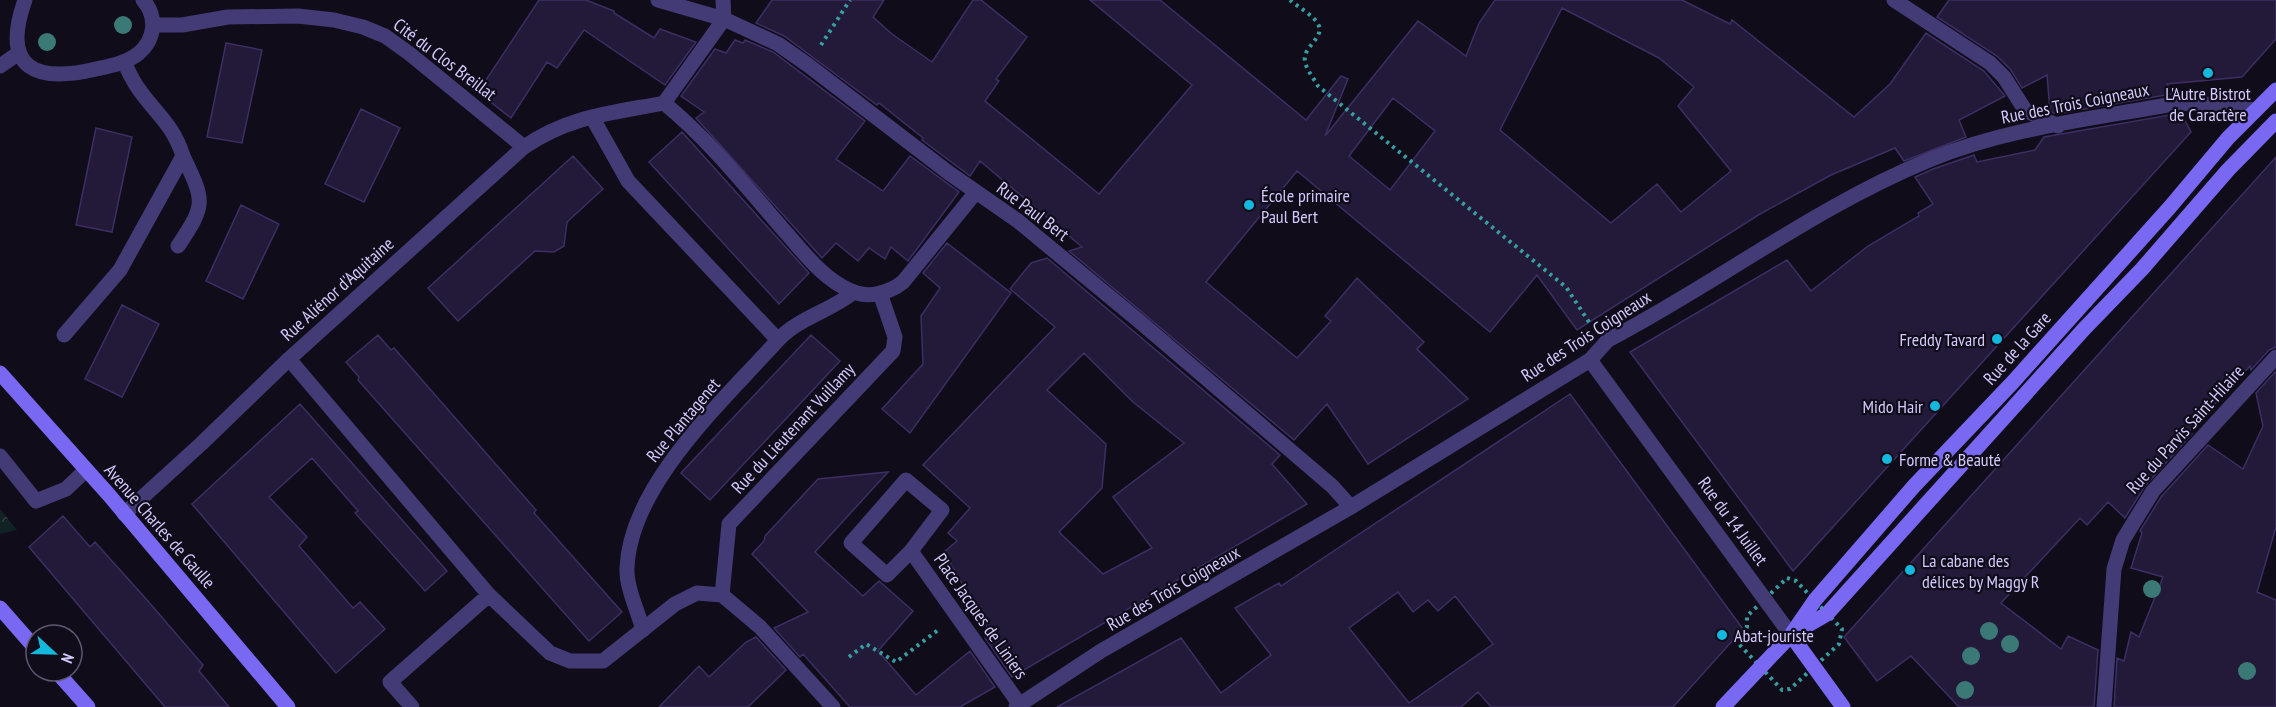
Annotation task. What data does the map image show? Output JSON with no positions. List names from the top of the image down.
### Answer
{
  "streets": {
    "main road": ["Rue de la Gare", "Rue du 14 Juillet", "Avenue Charles de Gaulle"],
    "street": [
      "Cité du Clos Breillat",
      "Rue des Trois Coigneaux",
      "Rue Paul Bert",
      "Rue Aliénor d'Aquitaine",
      "Rue Plantagenet",
      "Rue du Lieutenant Vuillamy",
      "Rue du Parvis Saint-Hilaire",
      "Place Jacques de Liniers"
    ]
  },
  "crossings": [
    ["Cité du Clos Breillat", "Rue Aliénor d'Aquitaine"],
    ["Rue des Trois Coigneaux", "Rue Paul Bert"],
    ["Rue des Trois Coigneaux", "Rue de la Gare"],
    ["Rue des Trois Coigneaux", "Rue du 14 Juillet"],
    ["Rue des Trois Coigneaux", "Place Jacques de Liniers"],
    ["Rue Aliénor d'Aquitaine", "Avenue Charles de Gaulle"],
    ["Rue de la Gare", "Rue du 14 Juillet"]
  ],
  "places": [
    "L'Autre Bistrot de Caractère",
    "École primaire Paul Bert",
    "Freddy Tavard",
    "Mido Hair",
    "Forme & Beauté",
    "La cabane des délices by Maggy R",
    "Abat-jouriste"
  ],
  "north": "right"
}
